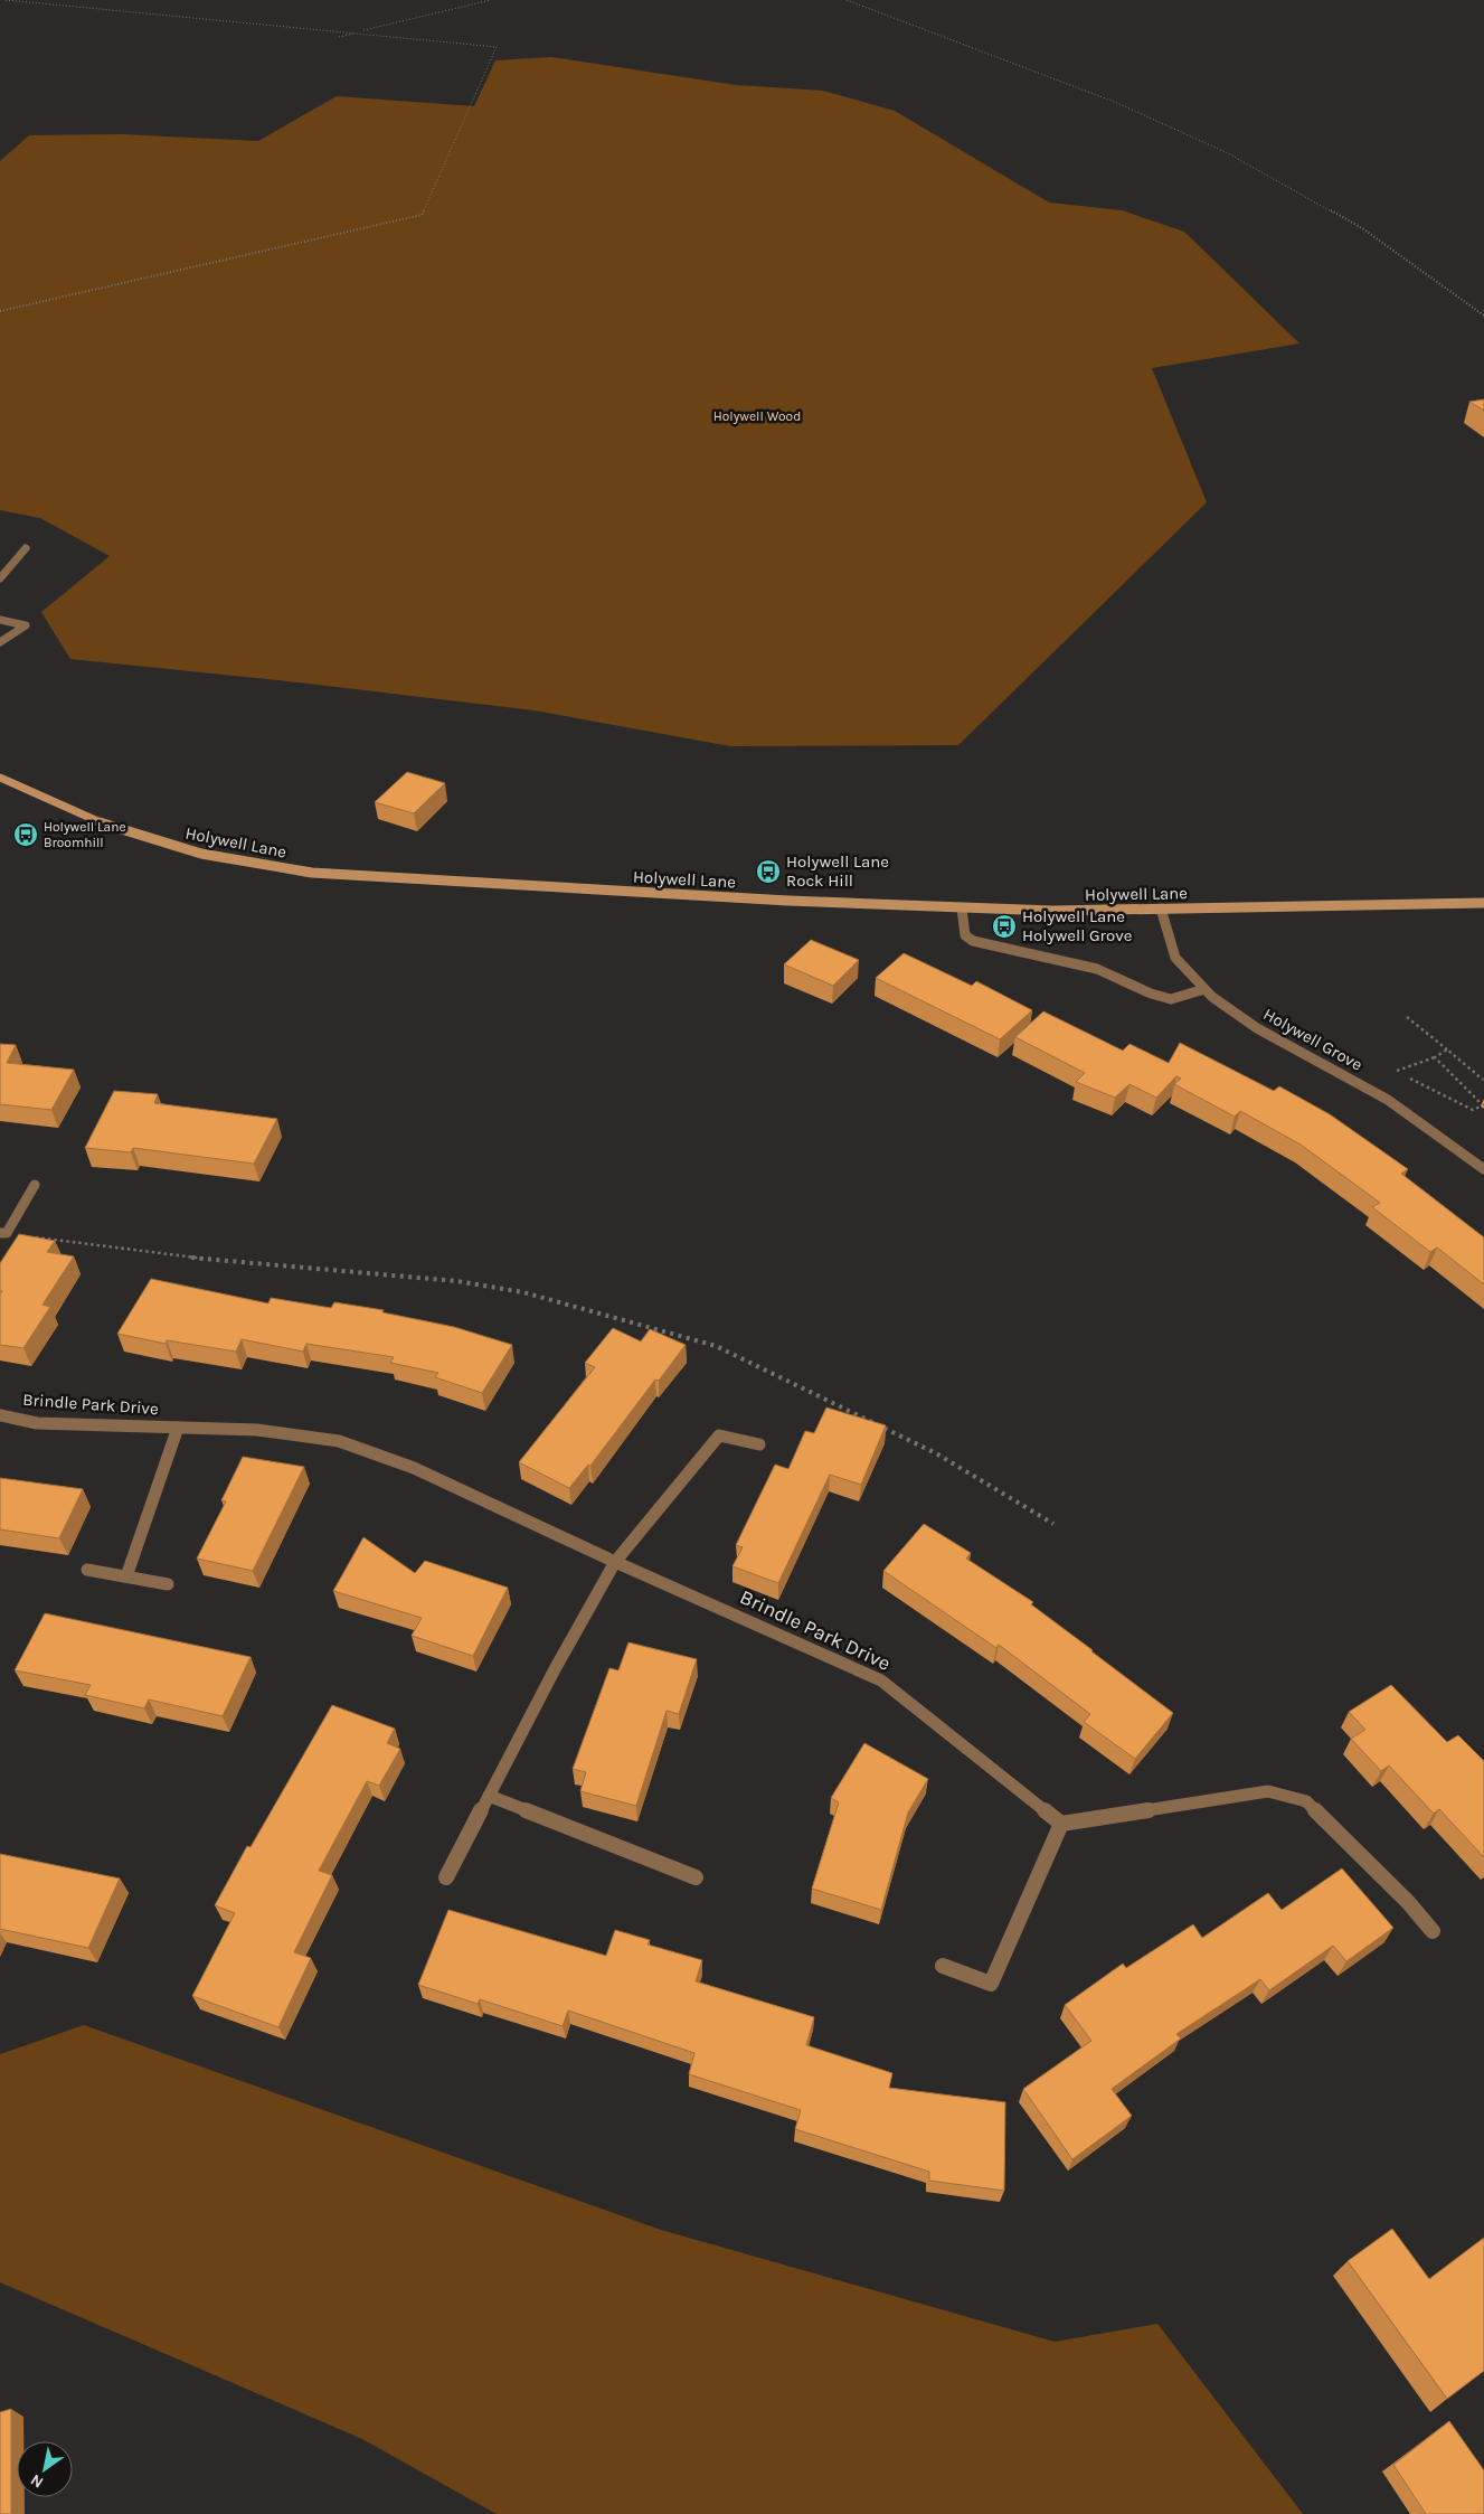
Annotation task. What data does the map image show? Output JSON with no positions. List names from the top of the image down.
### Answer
{
  "streets": {
    "main road": ["Holywell Lane"],
    "street": ["Holywell Grove", "Brindle Park Drive"]
  },
  "crossings": [
    ["Holywell Lane", "Holywell Grove"]
  ],
  "parks": ["Holywell Wood"],
  "places": {
    "bus stop": ["Holywell Lane Broomhill", "Holywell Lane Rock Hill", "Holywell Lane Holywell Grove"]
  },
  "north": "bottom left"
}
